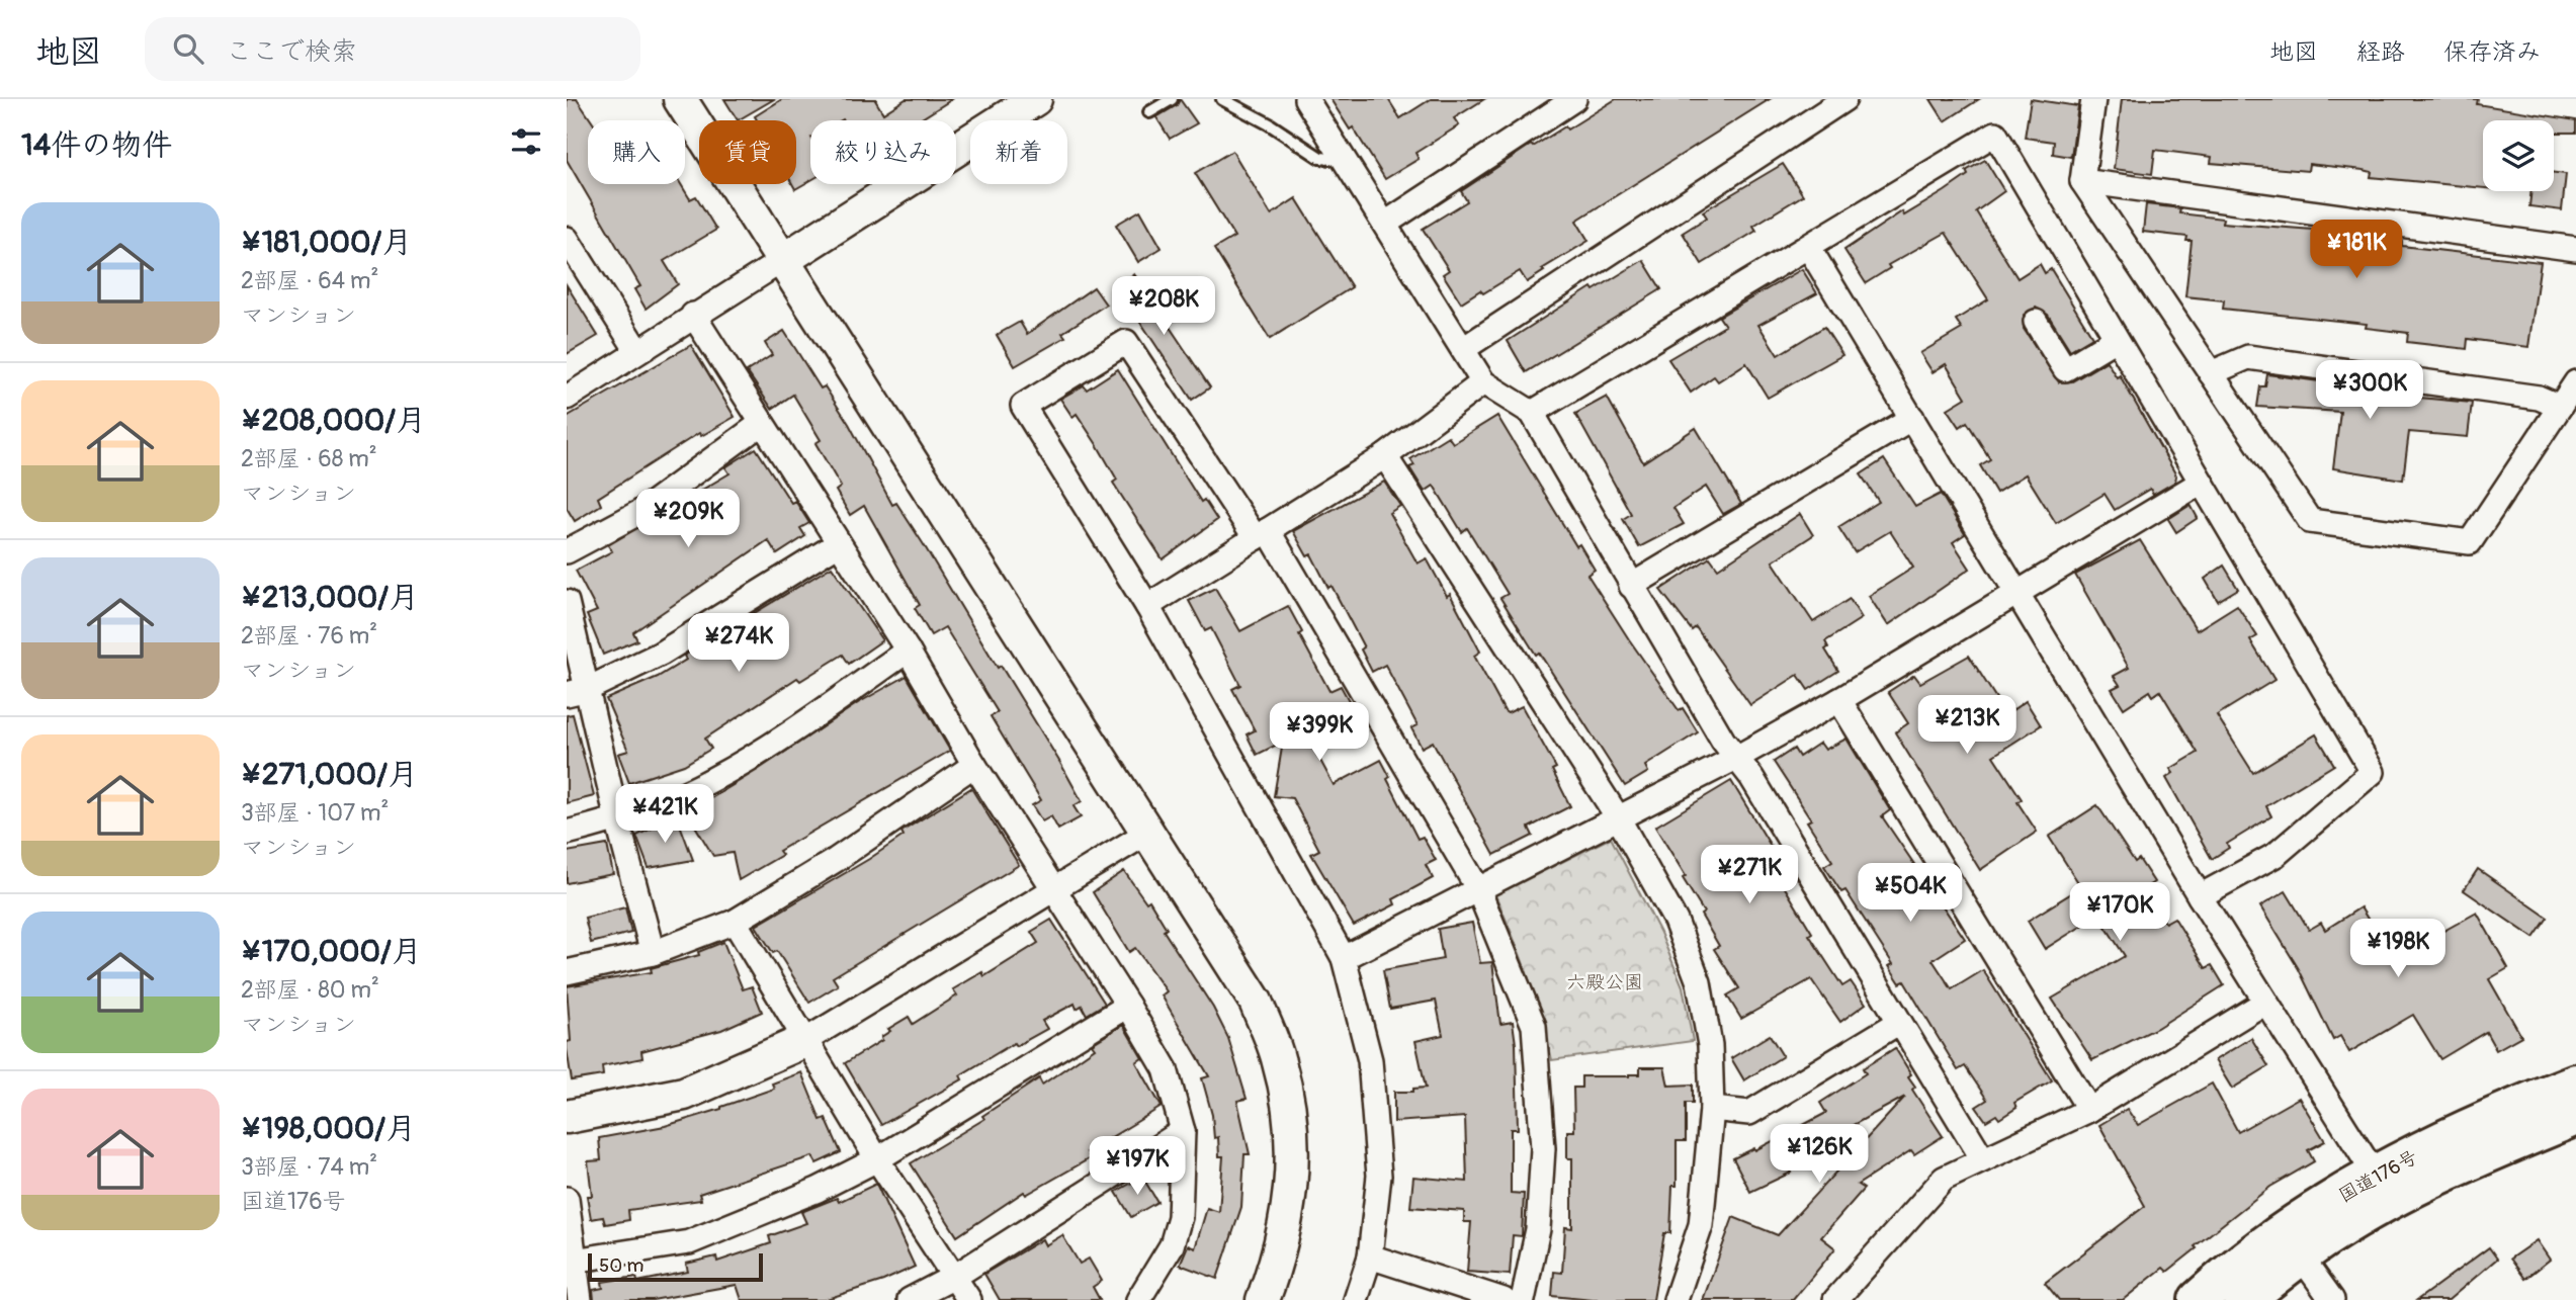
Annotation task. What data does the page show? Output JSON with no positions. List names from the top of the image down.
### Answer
{
  "streets": {
    "highway": ["国道176号"]
  },
  "parks": ["六殿公園"],
  "scale_bar": "50 m",
  "page": {
    "header": "地図",
    "search": "ここで検索",
    "nav": ["地図", "経路", "保存済み"],
    "heading": "14件の物件",
    "chip": [
      "購入",
      "賃貸",
      "絞り込み",
      "新着"
    ],
    "list": [
      {
        "name": "¥181,000/月",
        "note": "2部屋 · 64 m² · マンション"
      },
      {
        "name": "¥208,000/月",
        "note": "2部屋 · 68 m² · マンション"
      },
      {
        "name": "¥213,000/月",
        "note": "2部屋 · 76 m² · マンション"
      },
      {
        "name": "¥271,000/月",
        "note": "3部屋 · 107 m² · マンション"
      },
      {
        "name": "¥170,000/月",
        "note": "2部屋 · 80 m² · マンション"
      },
      {
        "name": "¥198,000/月",
        "note": "3部屋 · 74 m² · 国道176号"
      }
    ],
    "price": [
      "¥181K",
      "¥208K",
      "¥300K",
      "¥209K",
      "¥274K",
      "¥213K",
      "¥399K",
      "¥421K",
      "¥271K",
      "¥504K",
      "¥170K",
      "¥198K",
      "¥126K",
      "¥197K"
    ],
    "scale": "50 m"
  }
}
